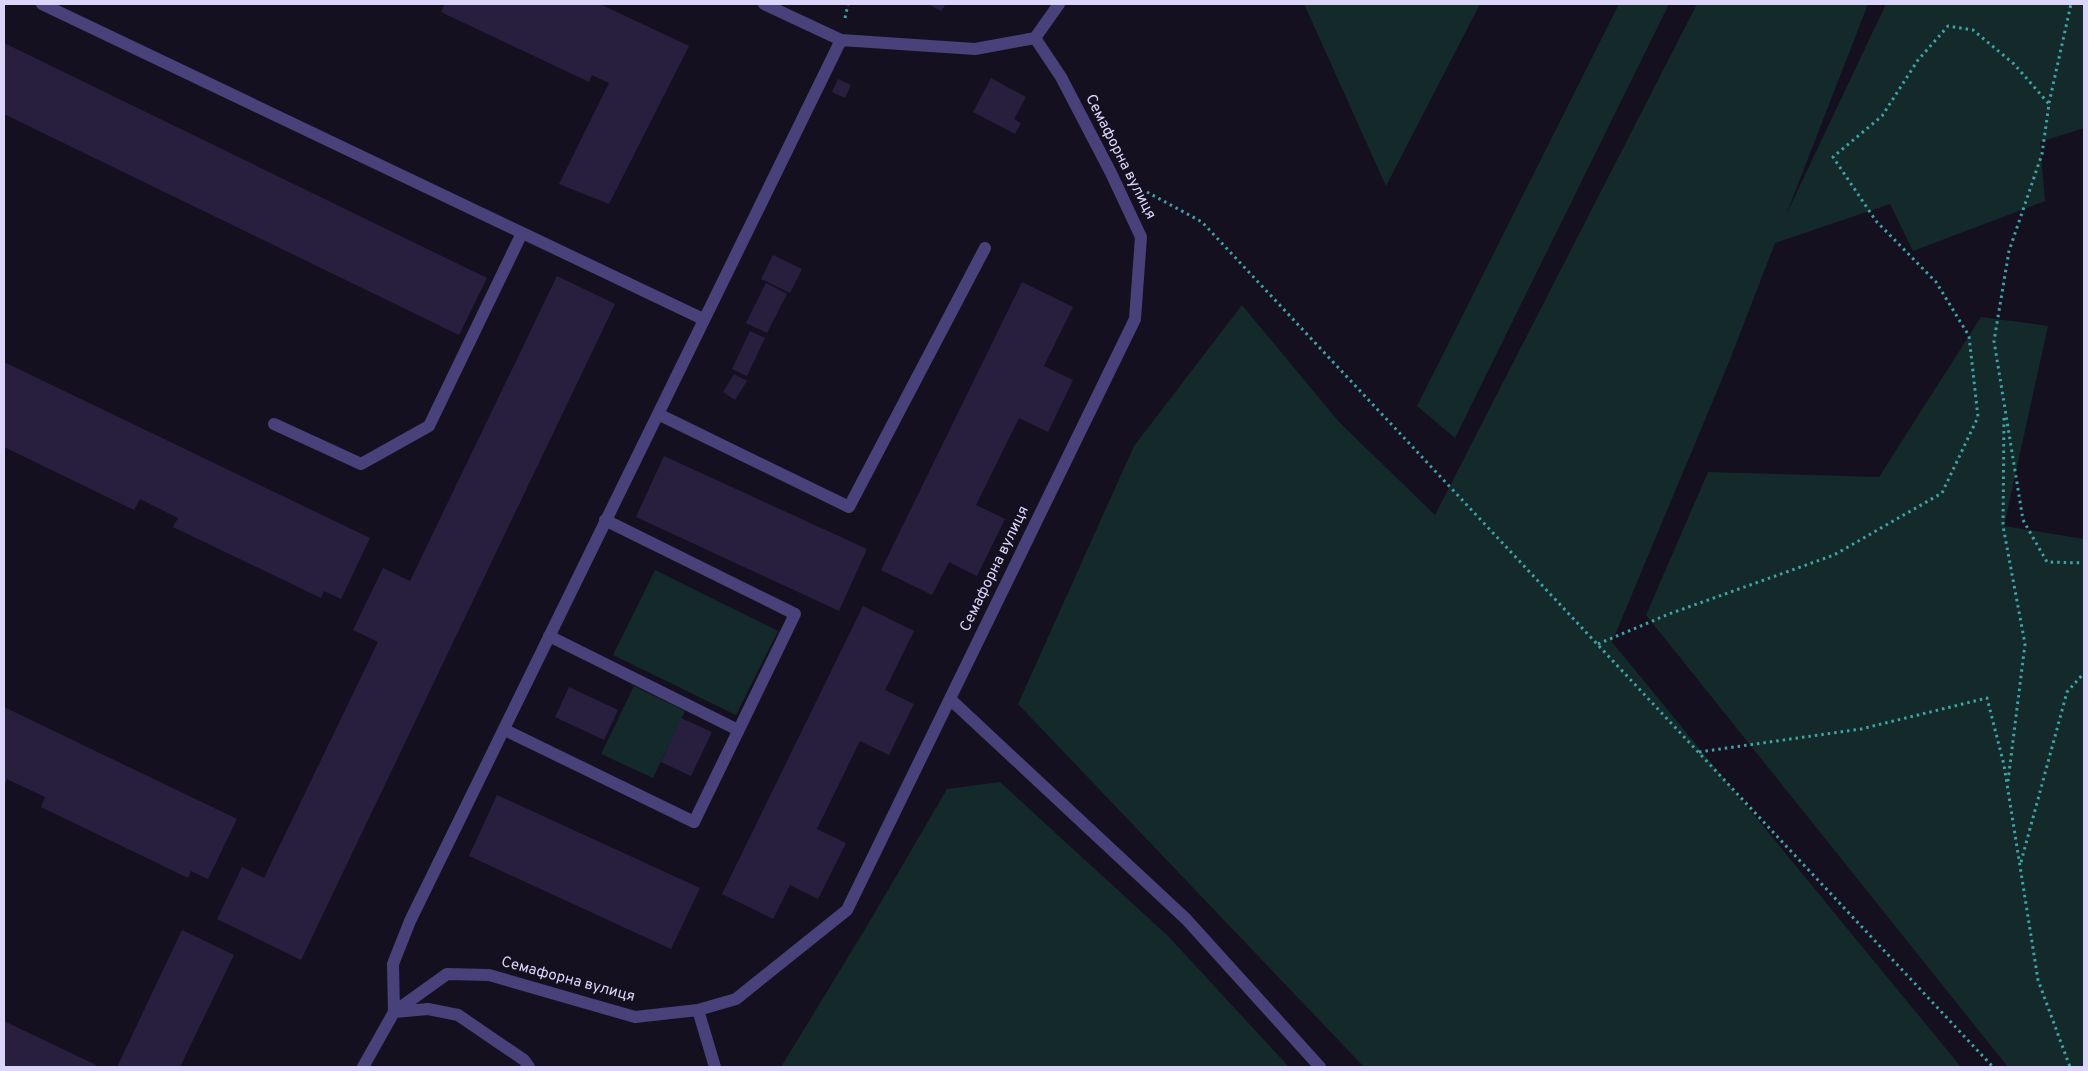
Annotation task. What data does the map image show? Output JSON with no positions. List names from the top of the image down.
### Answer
{
  "streets": {
    "street": ["Семафорна вулиця"]
  }
}
